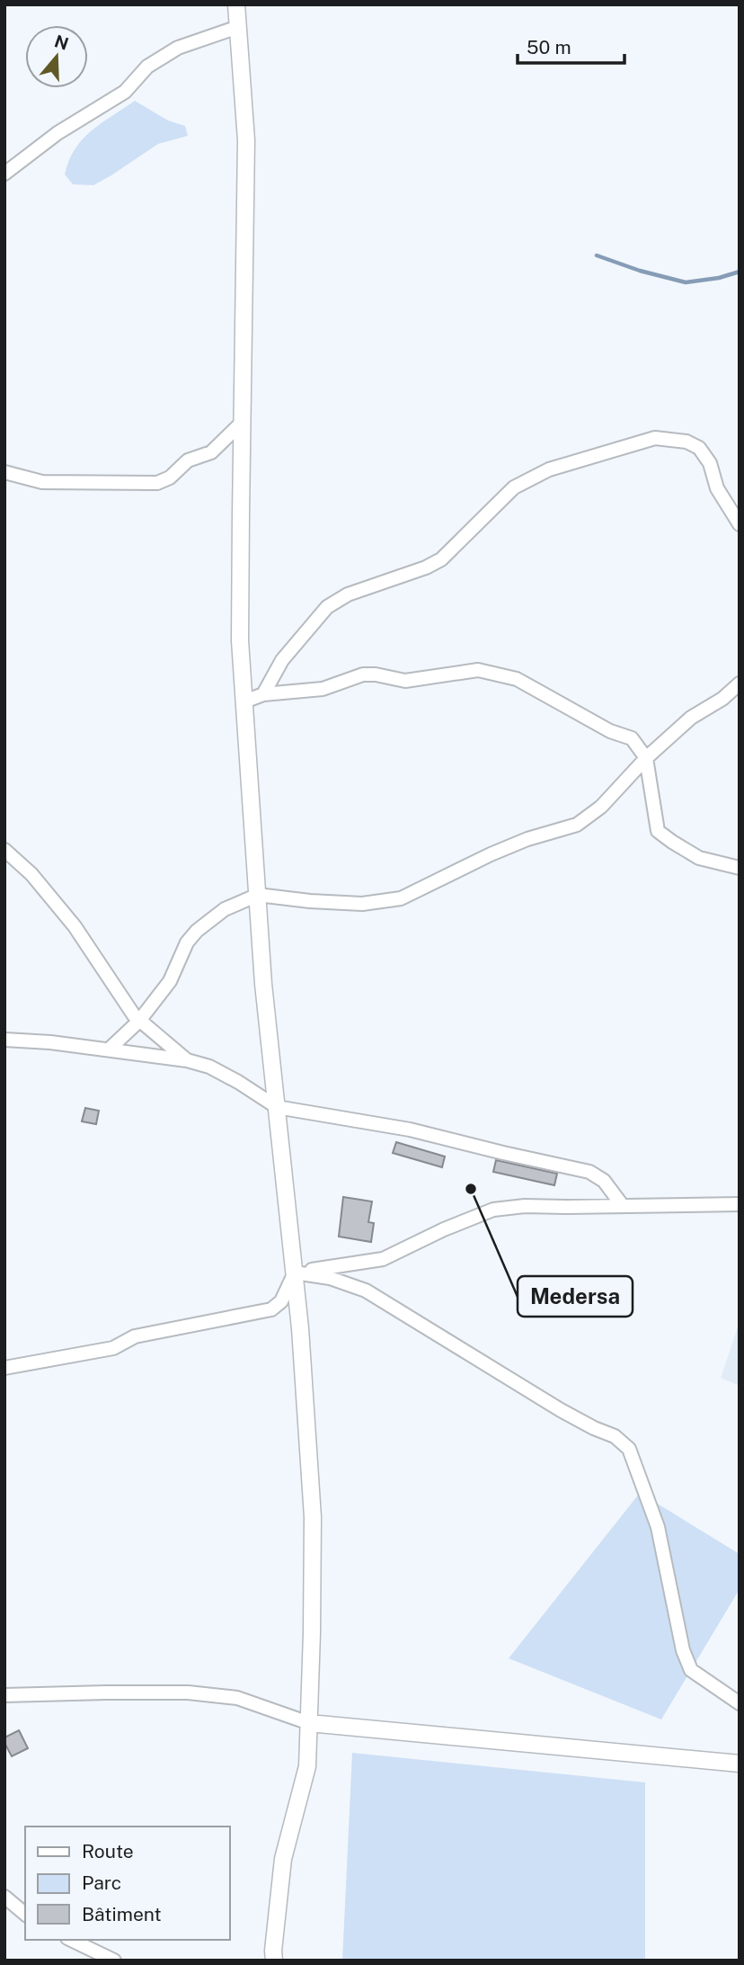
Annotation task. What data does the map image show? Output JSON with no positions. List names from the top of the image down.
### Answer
{
  "places": ["Medersa"],
  "legend": ["Route", "Parc", "Bâtiment"],
  "scale_bar": "50 m",
  "north": "top"
}
